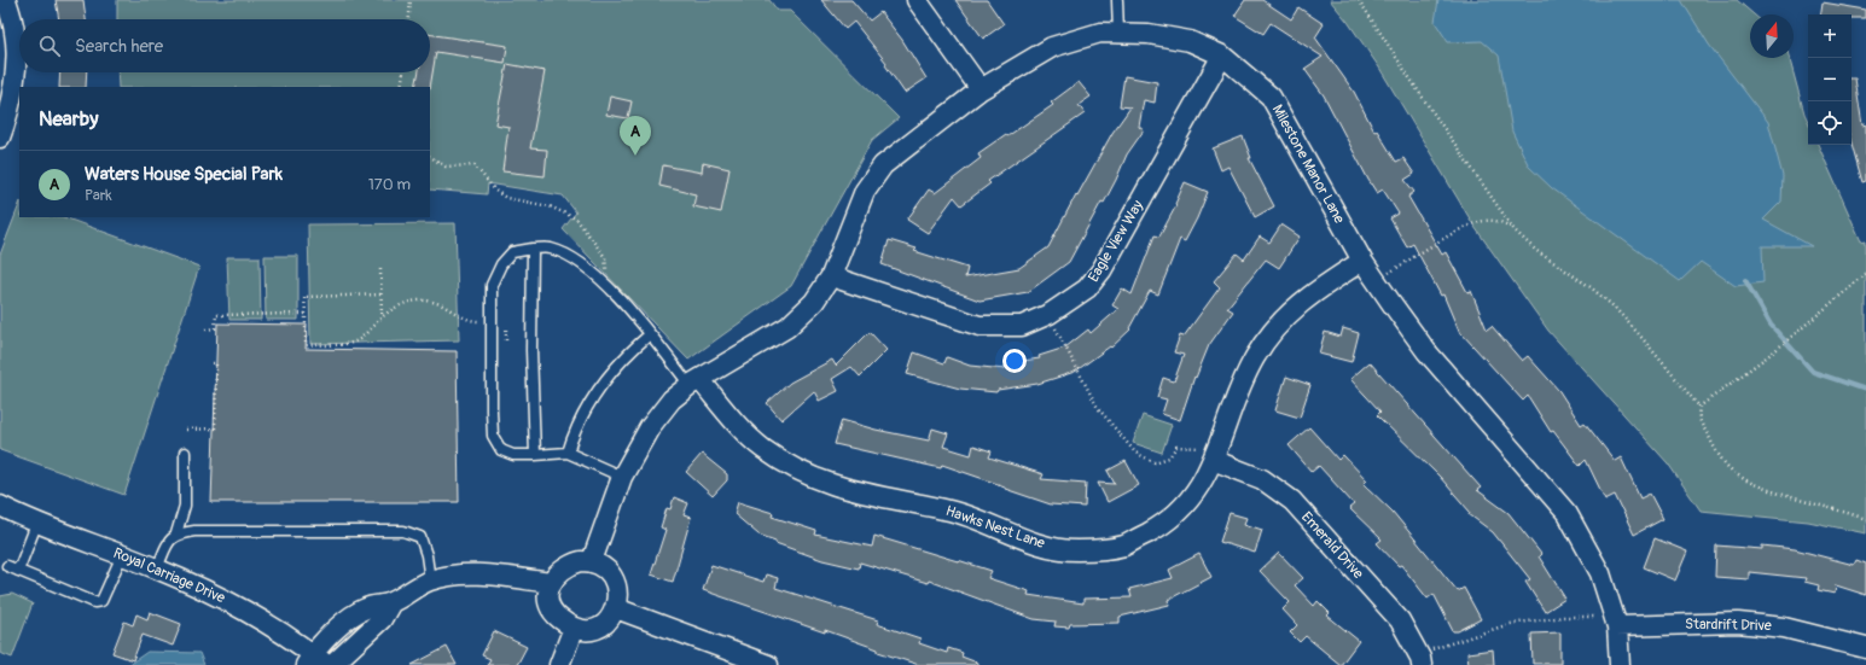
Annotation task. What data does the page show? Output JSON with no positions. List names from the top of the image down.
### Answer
{
  "streets": {
    "street": [
      "Milestone Manor Lane",
      "Eagle View Way",
      "Hawks Nest Lane",
      "Emerald Drive",
      "Royal Carriage Drive",
      "Stardrift Drive"
    ]
  },
  "crossings": [
    ["Milestone Manor Lane", "Eagle View Way"],
    ["Milestone Manor Lane", "Hawks Nest Lane"],
    ["Milestone Manor Lane", "Stardrift Drive"],
    ["Hawks Nest Lane", "Emerald Drive"]
  ],
  "north": "top",
  "page": {
    "map_buttons": ["+", "−"],
    "search": "Search here",
    "heading": "Nearby",
    "pins": "A",
    "list": [
      {
        "mark": "A",
        "name": "Waters House Special Park",
        "note": "Park",
        "value": "170 m"
      }
    ]
  }
}
